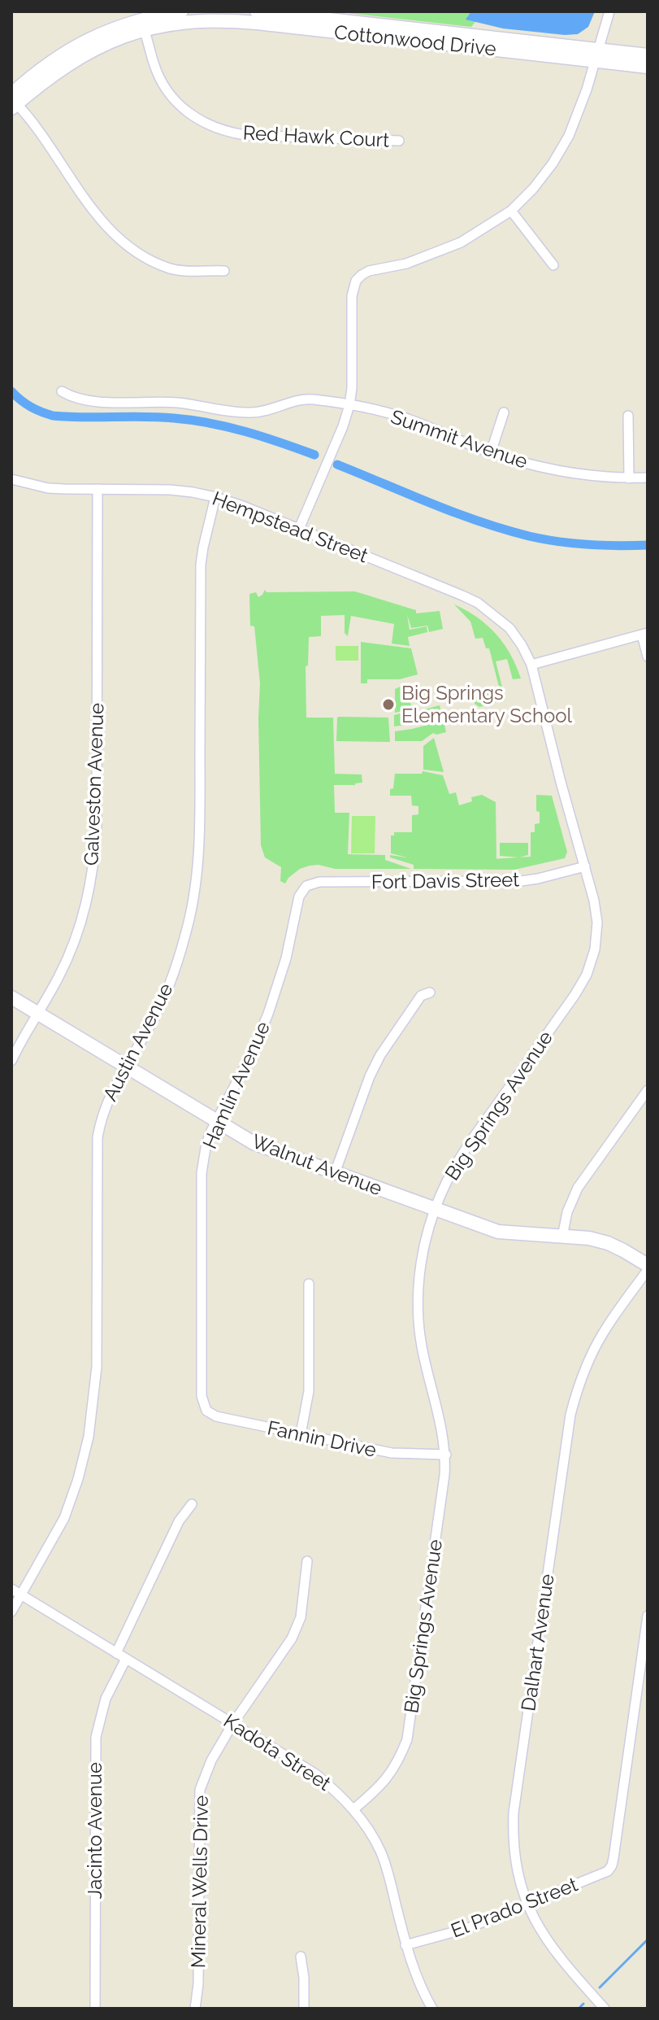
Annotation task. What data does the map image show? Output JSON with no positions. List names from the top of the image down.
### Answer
{
  "streets": {
    "street": [
      "Cottonwood Drive",
      "Red Hawk Court",
      "Summit Avenue",
      "Hempstead Street",
      "Galveston Avenue",
      "Fort Davis Street",
      "Austin Avenue",
      "Hamlin Avenue",
      "Big Springs Avenue",
      "Walnut Avenue",
      "Fannin Drive",
      "Dalhart Avenue",
      "Kadota Street",
      "Jacinto Avenue",
      "Mineral Wells Drive",
      "El Prado Street"
    ]
  },
  "crossings": [
    ["Cottonwood Drive", "Red Hawk Court"],
    ["Hempstead Street", "Galveston Avenue"],
    ["Hempstead Street", "Austin Avenue"],
    ["Hempstead Street", "Big Springs Avenue"],
    ["Galveston Avenue", "Walnut Avenue"],
    ["Fort Davis Street", "Hamlin Avenue"],
    ["Fort Davis Street", "Big Springs Avenue"],
    ["Austin Avenue", "Walnut Avenue"],
    ["Austin Avenue", "Kadota Street"],
    ["Hamlin Avenue", "Walnut Avenue"],
    ["Hamlin Avenue", "Fannin Drive"],
    ["Big Springs Avenue", "Walnut Avenue"],
    ["Big Springs Avenue", "Fannin Drive"],
    ["Big Springs Avenue", "Kadota Street"],
    ["Walnut Avenue", "Dalhart Avenue"],
    ["Dalhart Avenue", "El Prado Street"],
    ["Kadota Street", "Jacinto Avenue"],
    ["Kadota Street", "Mineral Wells Drive"],
    ["Kadota Street", "El Prado Street"]
  ],
  "places": ["Big Springs Elementary School"]
}
